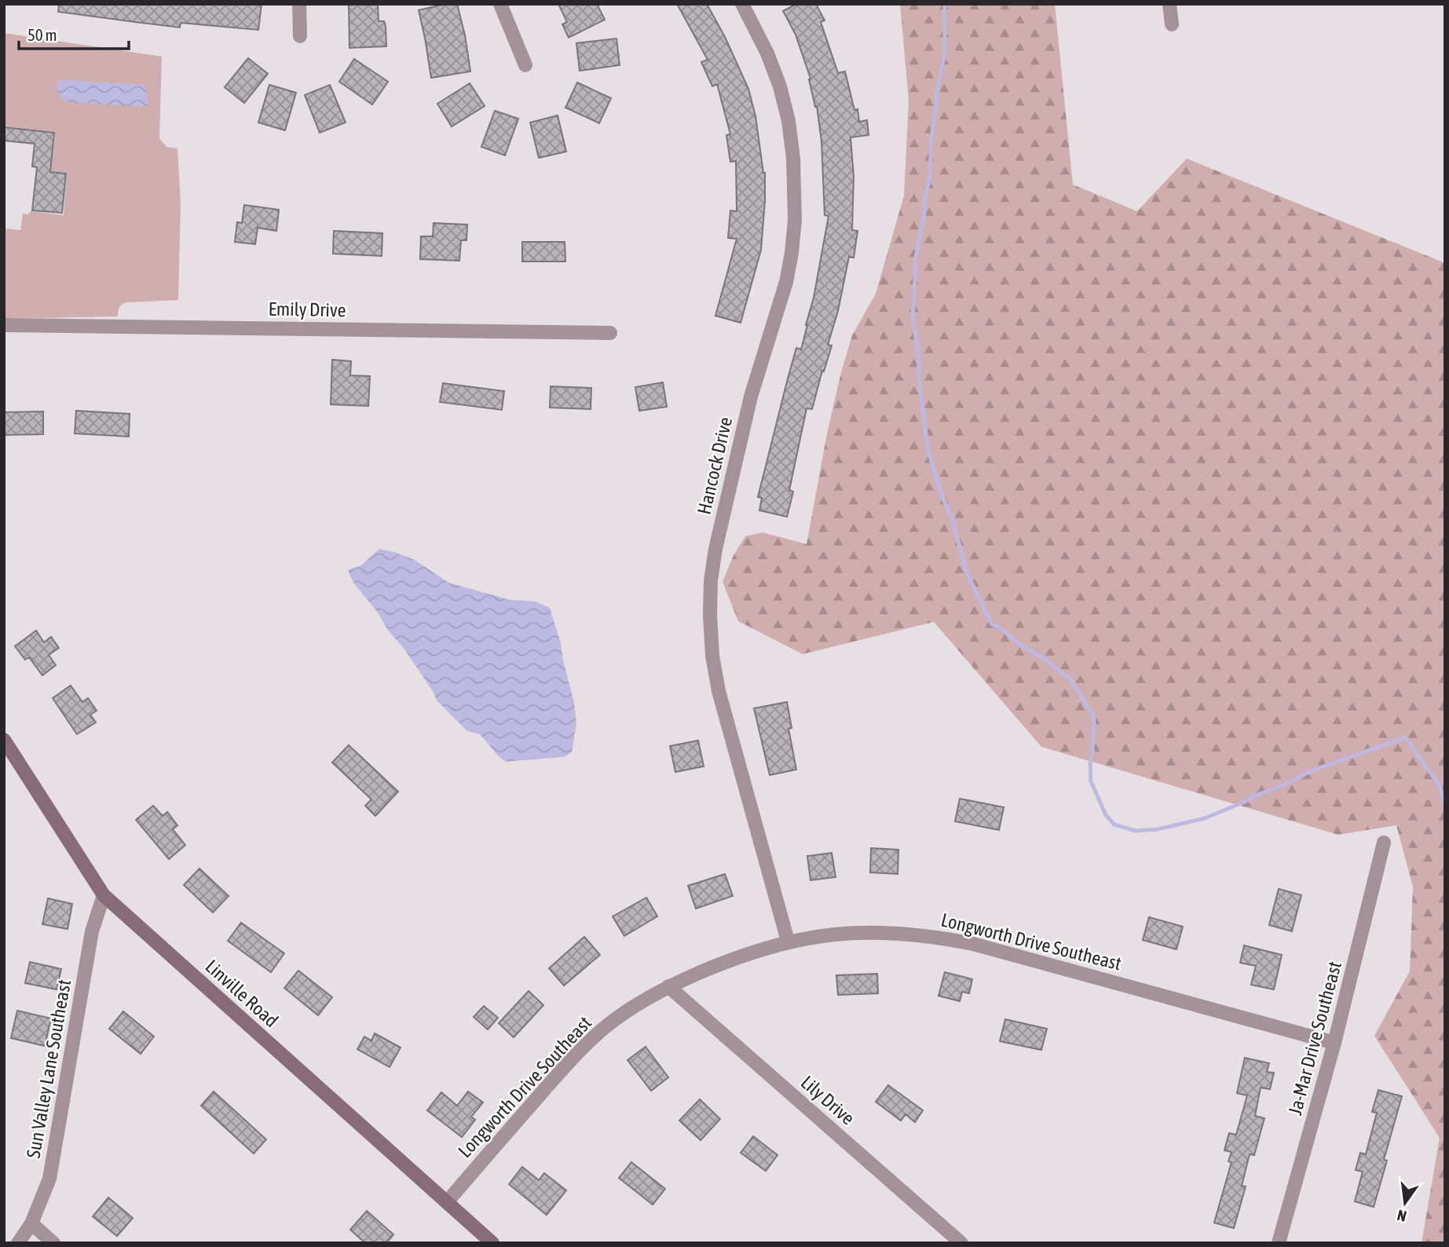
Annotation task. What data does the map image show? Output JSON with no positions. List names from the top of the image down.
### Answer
{
  "streets": {
    "main road": ["Linville Road"],
    "street": [
      "Emily Drive",
      "Hancock Drive",
      "Longworth Drive Southeast",
      "Ja-Mar Drive Southeast",
      "Sun Valley Lane Southeast",
      "Lily Drive"
    ]
  },
  "crossings": [
    ["Hancock Drive", "Longworth Drive Southeast"],
    ["Longworth Drive Southeast", "Linville Road"],
    ["Longworth Drive Southeast", "Ja-Mar Drive Southeast"],
    ["Longworth Drive Southeast", "Lily Drive"],
    ["Linville Road", "Sun Valley Lane Southeast"]
  ],
  "scale_bar": "50 m",
  "north": "bottom"
}
